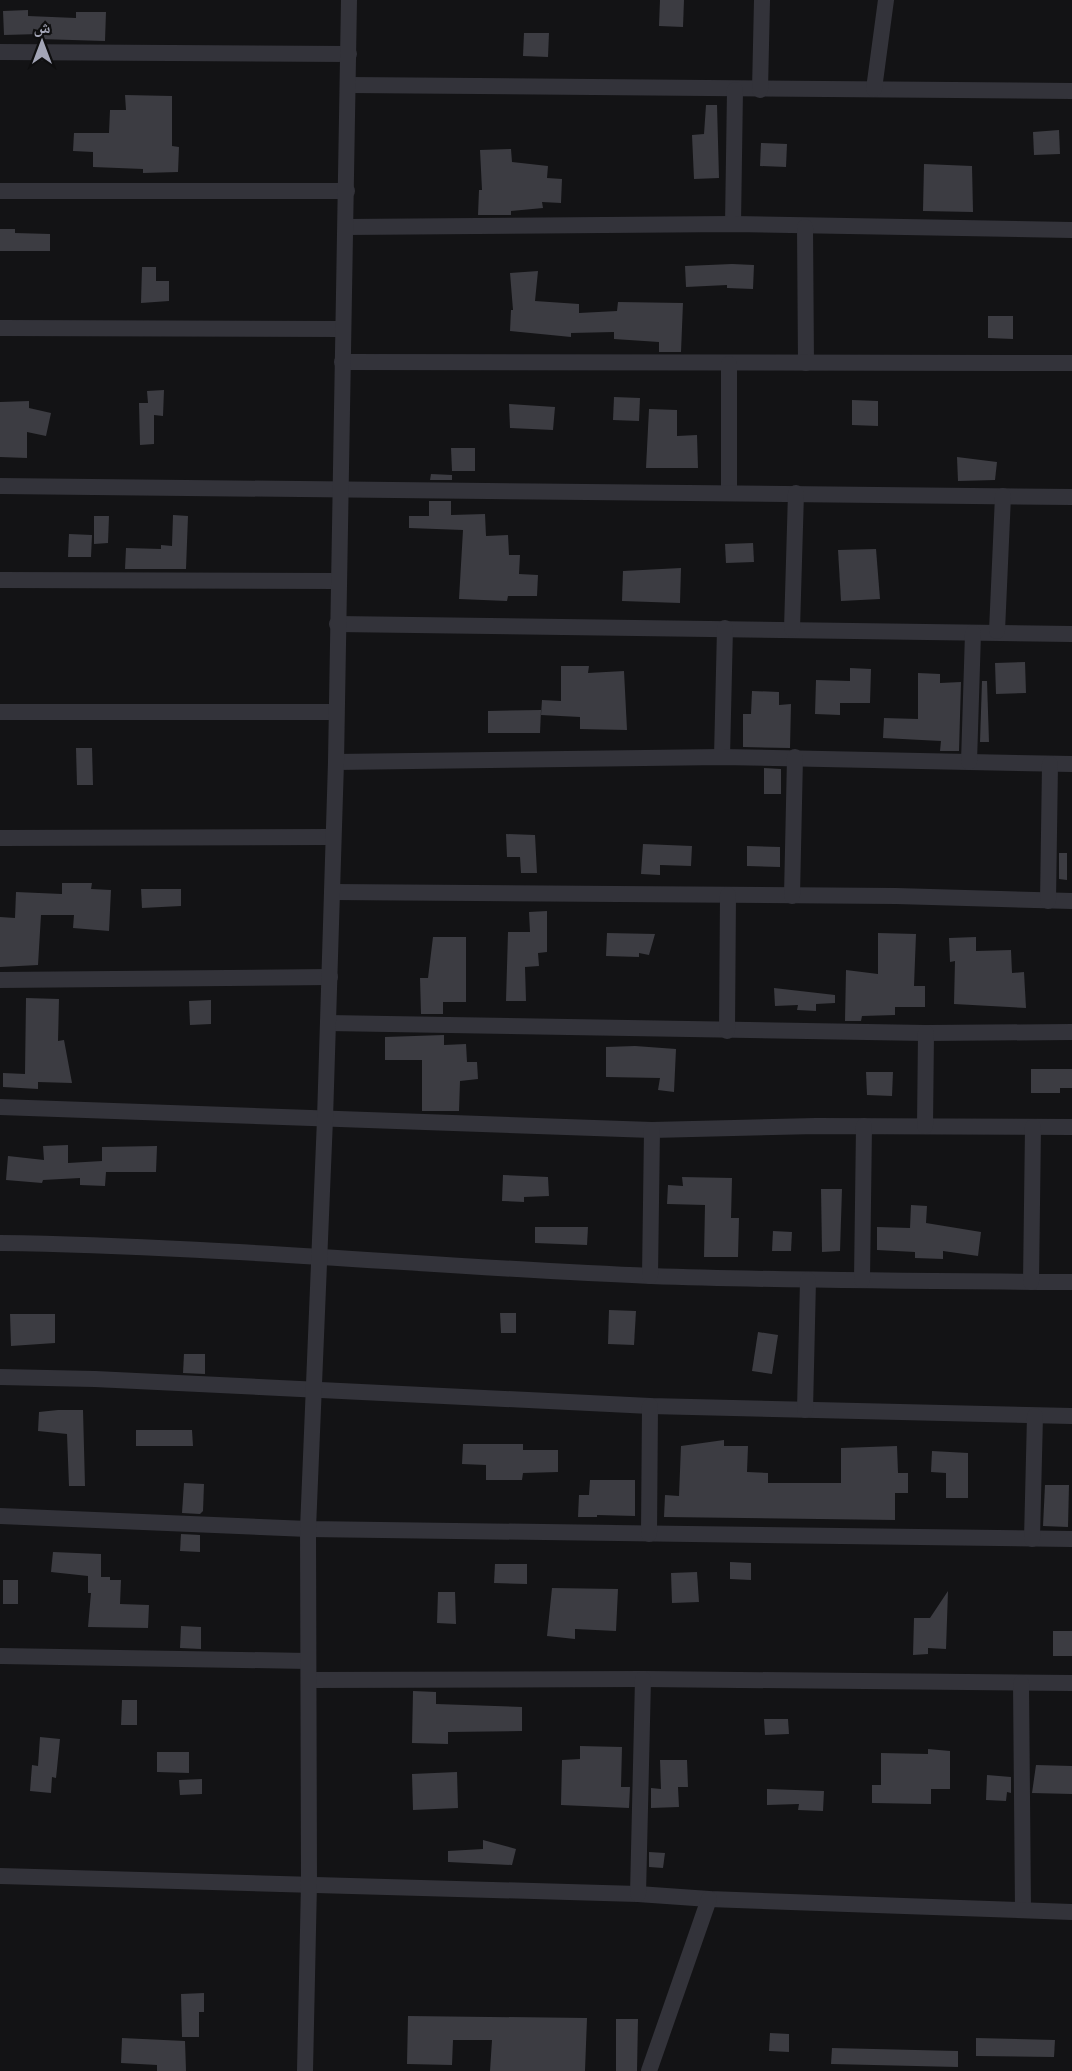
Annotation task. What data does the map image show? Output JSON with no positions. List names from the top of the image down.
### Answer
{
  "north": "top"
}
